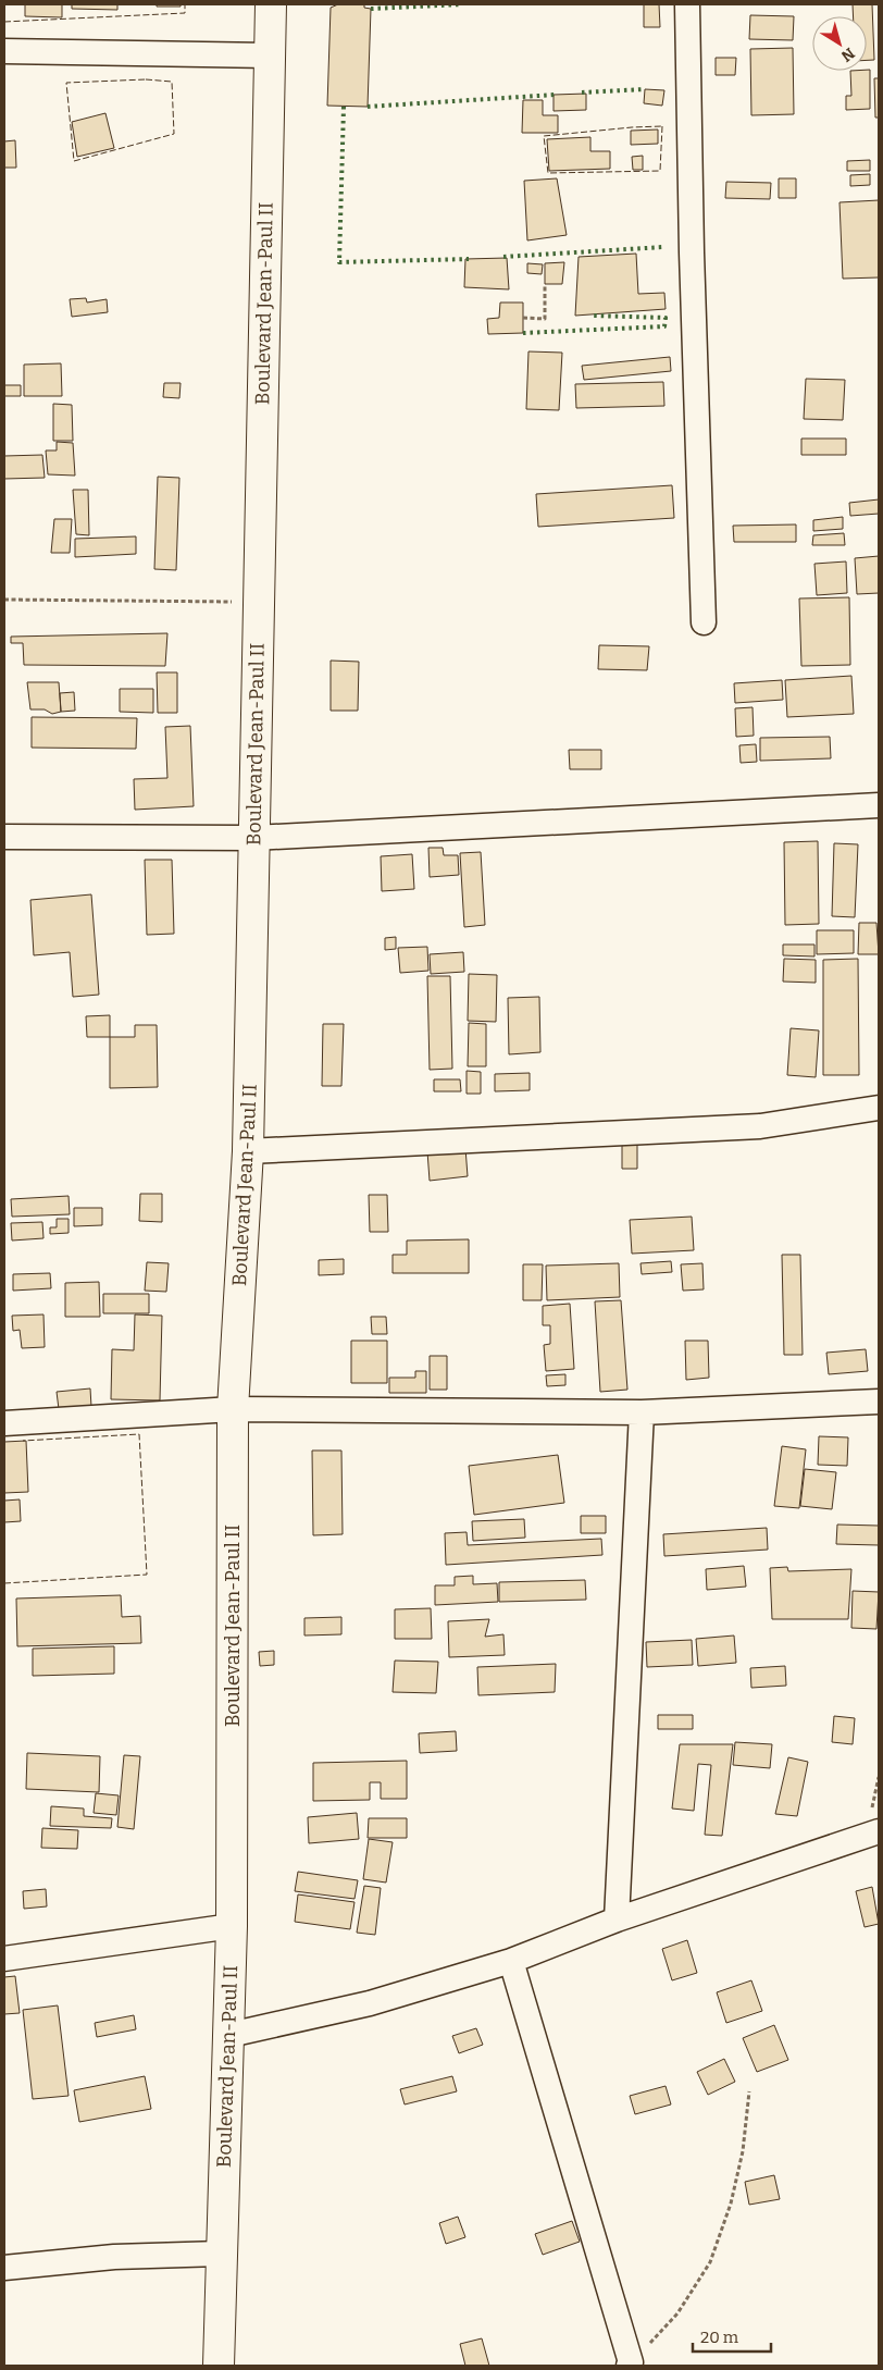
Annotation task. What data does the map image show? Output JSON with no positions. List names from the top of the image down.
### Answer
{
  "streets": {
    "main road": ["Boulevard Jean-Paul II"]
  },
  "scale_bar": "20 m",
  "north": "bottom right"
}
